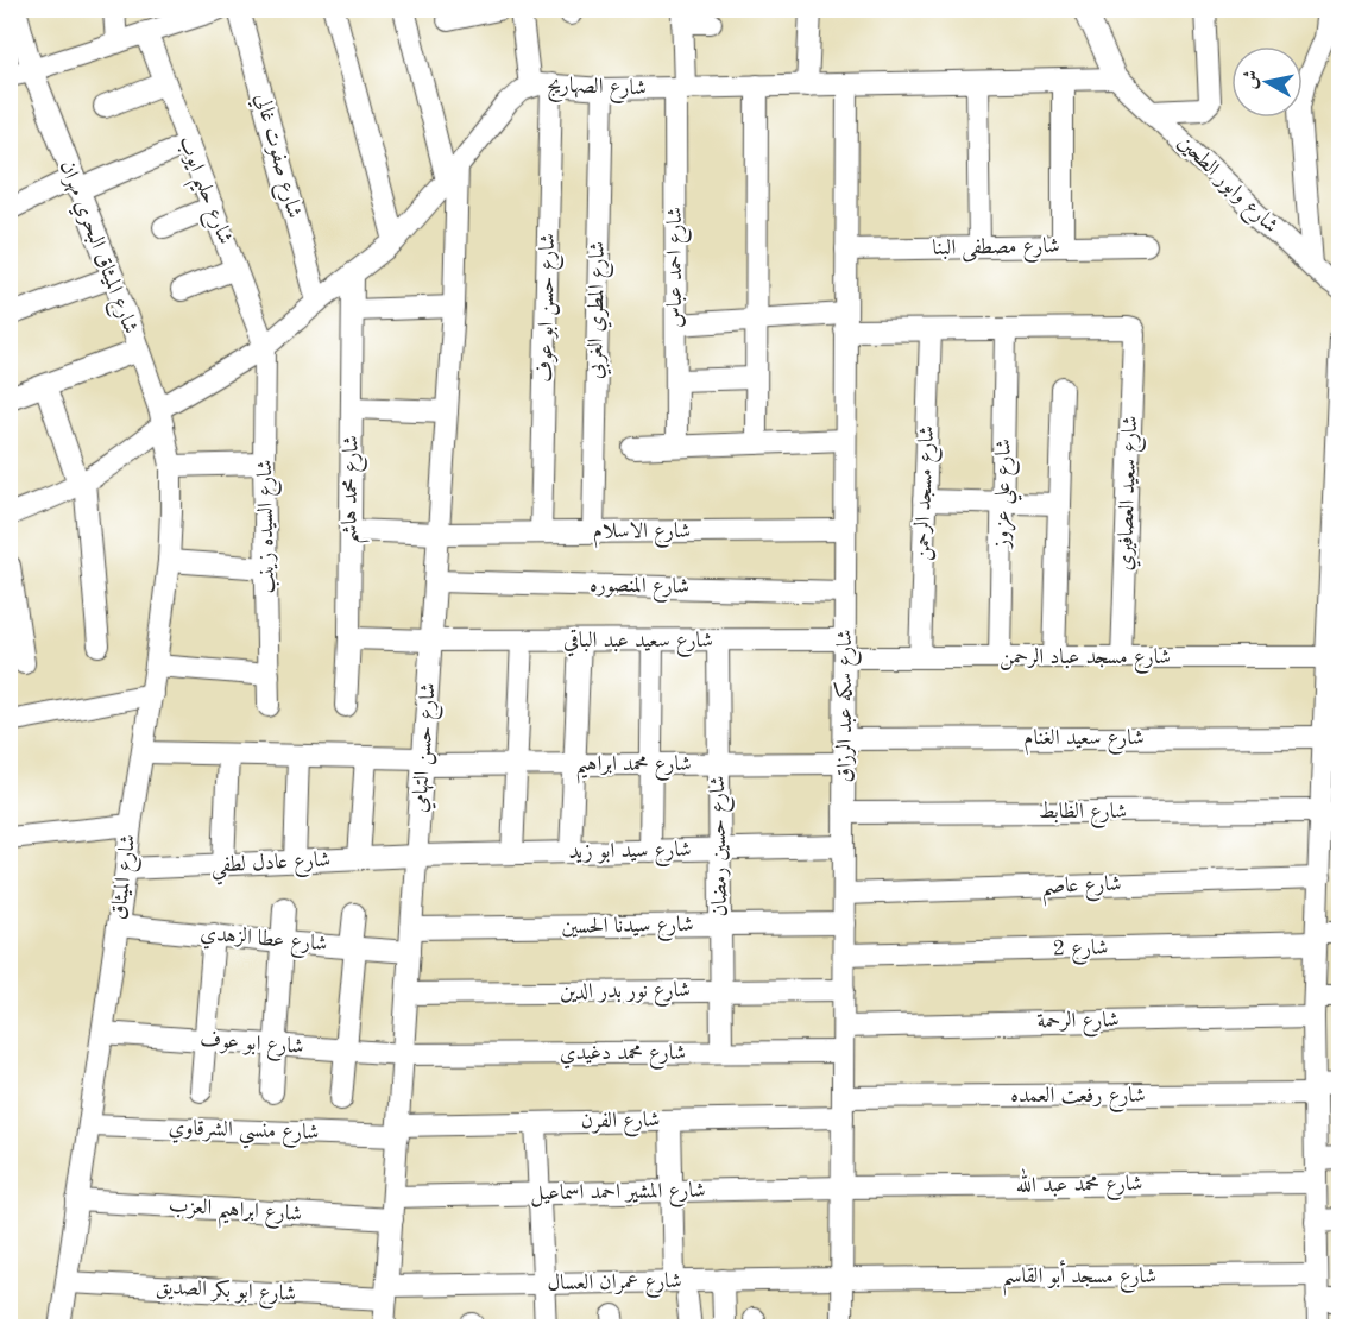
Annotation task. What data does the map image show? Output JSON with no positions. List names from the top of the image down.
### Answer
{
  "streets": {
    "street": [
      "شارع الصهاريج",
      "شارع صفوت غالي",
      "شارع وابور الطحين",
      "شارع حليم ايوب",
      "شارع الميثاق البحري مهران",
      "شارع مصطفى البنا",
      "شارع احمد عباس",
      "شارع حسن ابو عوف",
      "شارع المطري الغربي",
      "شارع محمد هاشم",
      "شارع مسجد الرحمن",
      "شارع علي عزوز",
      "شارع سعيد العصافيري",
      "شارع السيده زينب",
      "شارع الاسلام",
      "شارع المنصوره",
      "شارع سعيد عبد الباقي",
      "شارع مسجد عباد الرحمن",
      "شارع سكه عبد الرزاق",
      "شارع سعيد الغنام",
      "شارع حسن التهامي",
      "شارع محمد ابراهيم",
      "شارع الظابط",
      "شارع حسين رمضان",
      "شارع سيد ابو زيد",
      "شارع عادل لطفي",
      "شارع الميثاق",
      "شارع عاصم",
      "شارع سيدنا الحسين",
      "شارع عطا الزهدي",
      "شارع 2",
      "شارع نور بدر الدين",
      "شارع الرحمة",
      "شارع ابو عوف",
      "شارع محمد دغيدي",
      "شارع رفعت العمده",
      "شارع الفرن",
      "شارع منسي الشرقاوي",
      "شارع محمد عبد الله",
      "شارع المشير احمد اسماعيل",
      "شارع ابراهيم العزب",
      "شارع مسجد أبو القاسم",
      "شارع عمران العسال",
      "شارع ابو بكر الصديق"
    ]
  },
  "crossings": [
    ["شارع الصهاريج", "شارع صفوت غالي"],
    ["شارع الصهاريج", "شارع وابور الطحين"],
    ["شارع الصهاريج", "شارع حليم ايوب"],
    ["شارع الصهاريج", "شارع الميثاق البحري مهران"],
    ["شارع الصهاريج", "شارع احمد عباس"],
    ["شارع الصهاريج", "شارع حسن ابو عوف"],
    ["شارع الصهاريج", "شارع المطري الغربي"],
    ["شارع الصهاريج", "شارع محمد هاشم"],
    ["شارع الصهاريج", "شارع السيده زينب"],
    ["شارع الصهاريج", "شارع سكه عبد الرزاق"],
    ["شارع الصهاريج", "شارع حسن التهامي"],
    ["شارع الصهاريج", "شارع الميثاق"],
    ["شارع حليم ايوب", "شارع السيده زينب"],
    ["شارع الميثاق البحري مهران", "شارع الميثاق"],
    ["شارع مصطفى البنا", "شارع سكه عبد الرزاق"],
    ["شارع حسن ابو عوف", "شارع الاسلام"],
    ["شارع المطري الغربي", "شارع الاسلام"],
    ["شارع محمد هاشم", "شارع الاسلام"],
    ["شارع محمد هاشم", "شارع سعيد عبد الباقي"],
    ["شارع مسجد الرحمن", "شارع مسجد عباد الرحمن"],
    ["شارع علي عزوز", "شارع سعيد العصافيري"],
    ["شارع علي عزوز", "شارع مسجد عباد الرحمن"],
    ["شارع سعيد العصافيري", "شارع مسجد عباد الرحمن"],
    ["شارع الاسلام", "شارع سكه عبد الرزاق"],
    ["شارع الاسلام", "شارع حسن التهامي"],
    ["شارع المنصوره", "شارع سكه عبد الرزاق"],
    ["شارع المنصوره", "شارع حسن التهامي"],
    ["شارع سعيد عبد الباقي", "شارع مسجد عباد الرحمن"],
    ["شارع سعيد عبد الباقي", "شارع سكه عبد الرزاق"],
    ["شارع سعيد عبد الباقي", "شارع حسن التهامي"],
    ["شارع سعيد عبد الباقي", "شارع حسين رمضان"],
    ["شارع مسجد عباد الرحمن", "شارع سكه عبد الرزاق"],
    ["شارع سكه عبد الرزاق", "شارع سعيد الغنام"],
    ["شارع سكه عبد الرزاق", "شارع محمد ابراهيم"],
    ["شارع سكه عبد الرزاق", "شارع الظابط"],
    ["شارع سكه عبد الرزاق", "شارع سيد ابو زيد"],
    ["شارع سكه عبد الرزاق", "شارع عاصم"],
    ["شارع سكه عبد الرزاق", "شارع سيدنا الحسين"],
    ["شارع سكه عبد الرزاق", "شارع 2"],
    ["شارع سكه عبد الرزاق", "شارع نور بدر الدين"],
    ["شارع سكه عبد الرزاق", "شارع الرحمة"],
    ["شارع سكه عبد الرزاق", "شارع محمد دغيدي"],
    ["شارع سكه عبد الرزاق", "شارع رفعت العمده"],
    ["شارع سكه عبد الرزاق", "شارع الفرن"],
    ["شارع سكه عبد الرزاق", "شارع محمد عبد الله"],
    ["شارع سكه عبد الرزاق", "شارع المشير احمد اسماعيل"],
    ["شارع سكه عبد الرزاق", "شارع مسجد أبو القاسم"],
    ["شارع سكه عبد الرزاق", "شارع عمران العسال"],
    ["شارع حسن التهامي", "شارع محمد ابراهيم"],
    ["شارع حسن التهامي", "شارع سيد ابو زيد"],
    ["شارع حسن التهامي", "شارع عادل لطفي"],
    ["شارع حسن التهامي", "شارع سيدنا الحسين"],
    ["شارع حسن التهامي", "شارع عطا الزهدي"],
    ["شارع حسن التهامي", "شارع نور بدر الدين"],
    ["شارع حسن التهامي", "شارع ابو عوف"],
    ["شارع حسن التهامي", "شارع محمد دغيدي"],
    ["شارع حسن التهامي", "شارع الفرن"],
    ["شارع حسن التهامي", "شارع منسي الشرقاوي"],
    ["شارع حسن التهامي", "شارع المشير احمد اسماعيل"],
    ["شارع حسن التهامي", "شارع ابراهيم العزب"],
    ["شارع حسن التهامي", "شارع عمران العسال"],
    ["شارع حسن التهامي", "شارع ابو بكر الصديق"],
    ["شارع محمد ابراهيم", "شارع حسين رمضان"],
    ["شارع محمد ابراهيم", "شارع الميثاق"],
    ["شارع حسين رمضان", "شارع سيد ابو زيد"],
    ["شارع حسين رمضان", "شارع سيدنا الحسين"],
    ["شارع حسين رمضان", "شارع نور بدر الدين"],
    ["شارع حسين رمضان", "شارع محمد دغيدي"],
    ["شارع سيد ابو زيد", "شارع عادل لطفي"],
    ["شارع عادل لطفي", "شارع الميثاق"],
    ["شارع الميثاق", "شارع عطا الزهدي"],
    ["شارع الميثاق", "شارع ابو عوف"],
    ["شارع الميثاق", "شارع منسي الشرقاوي"],
    ["شارع الميثاق", "شارع ابراهيم العزب"],
    ["شارع الميثاق", "شارع ابو بكر الصديق"],
    ["شارع ابو عوف", "شارع محمد دغيدي"],
    ["شارع رفعت العمده", "شارع الفرن"],
    ["شارع الفرن", "شارع منسي الشرقاوي"],
    ["شارع محمد عبد الله", "شارع المشير احمد اسماعيل"],
    ["شارع مسجد أبو القاسم", "شارع عمران العسال"],
    ["شارع عمران العسال", "شارع ابو بكر الصديق"]
  ],
  "north": "left"
}
